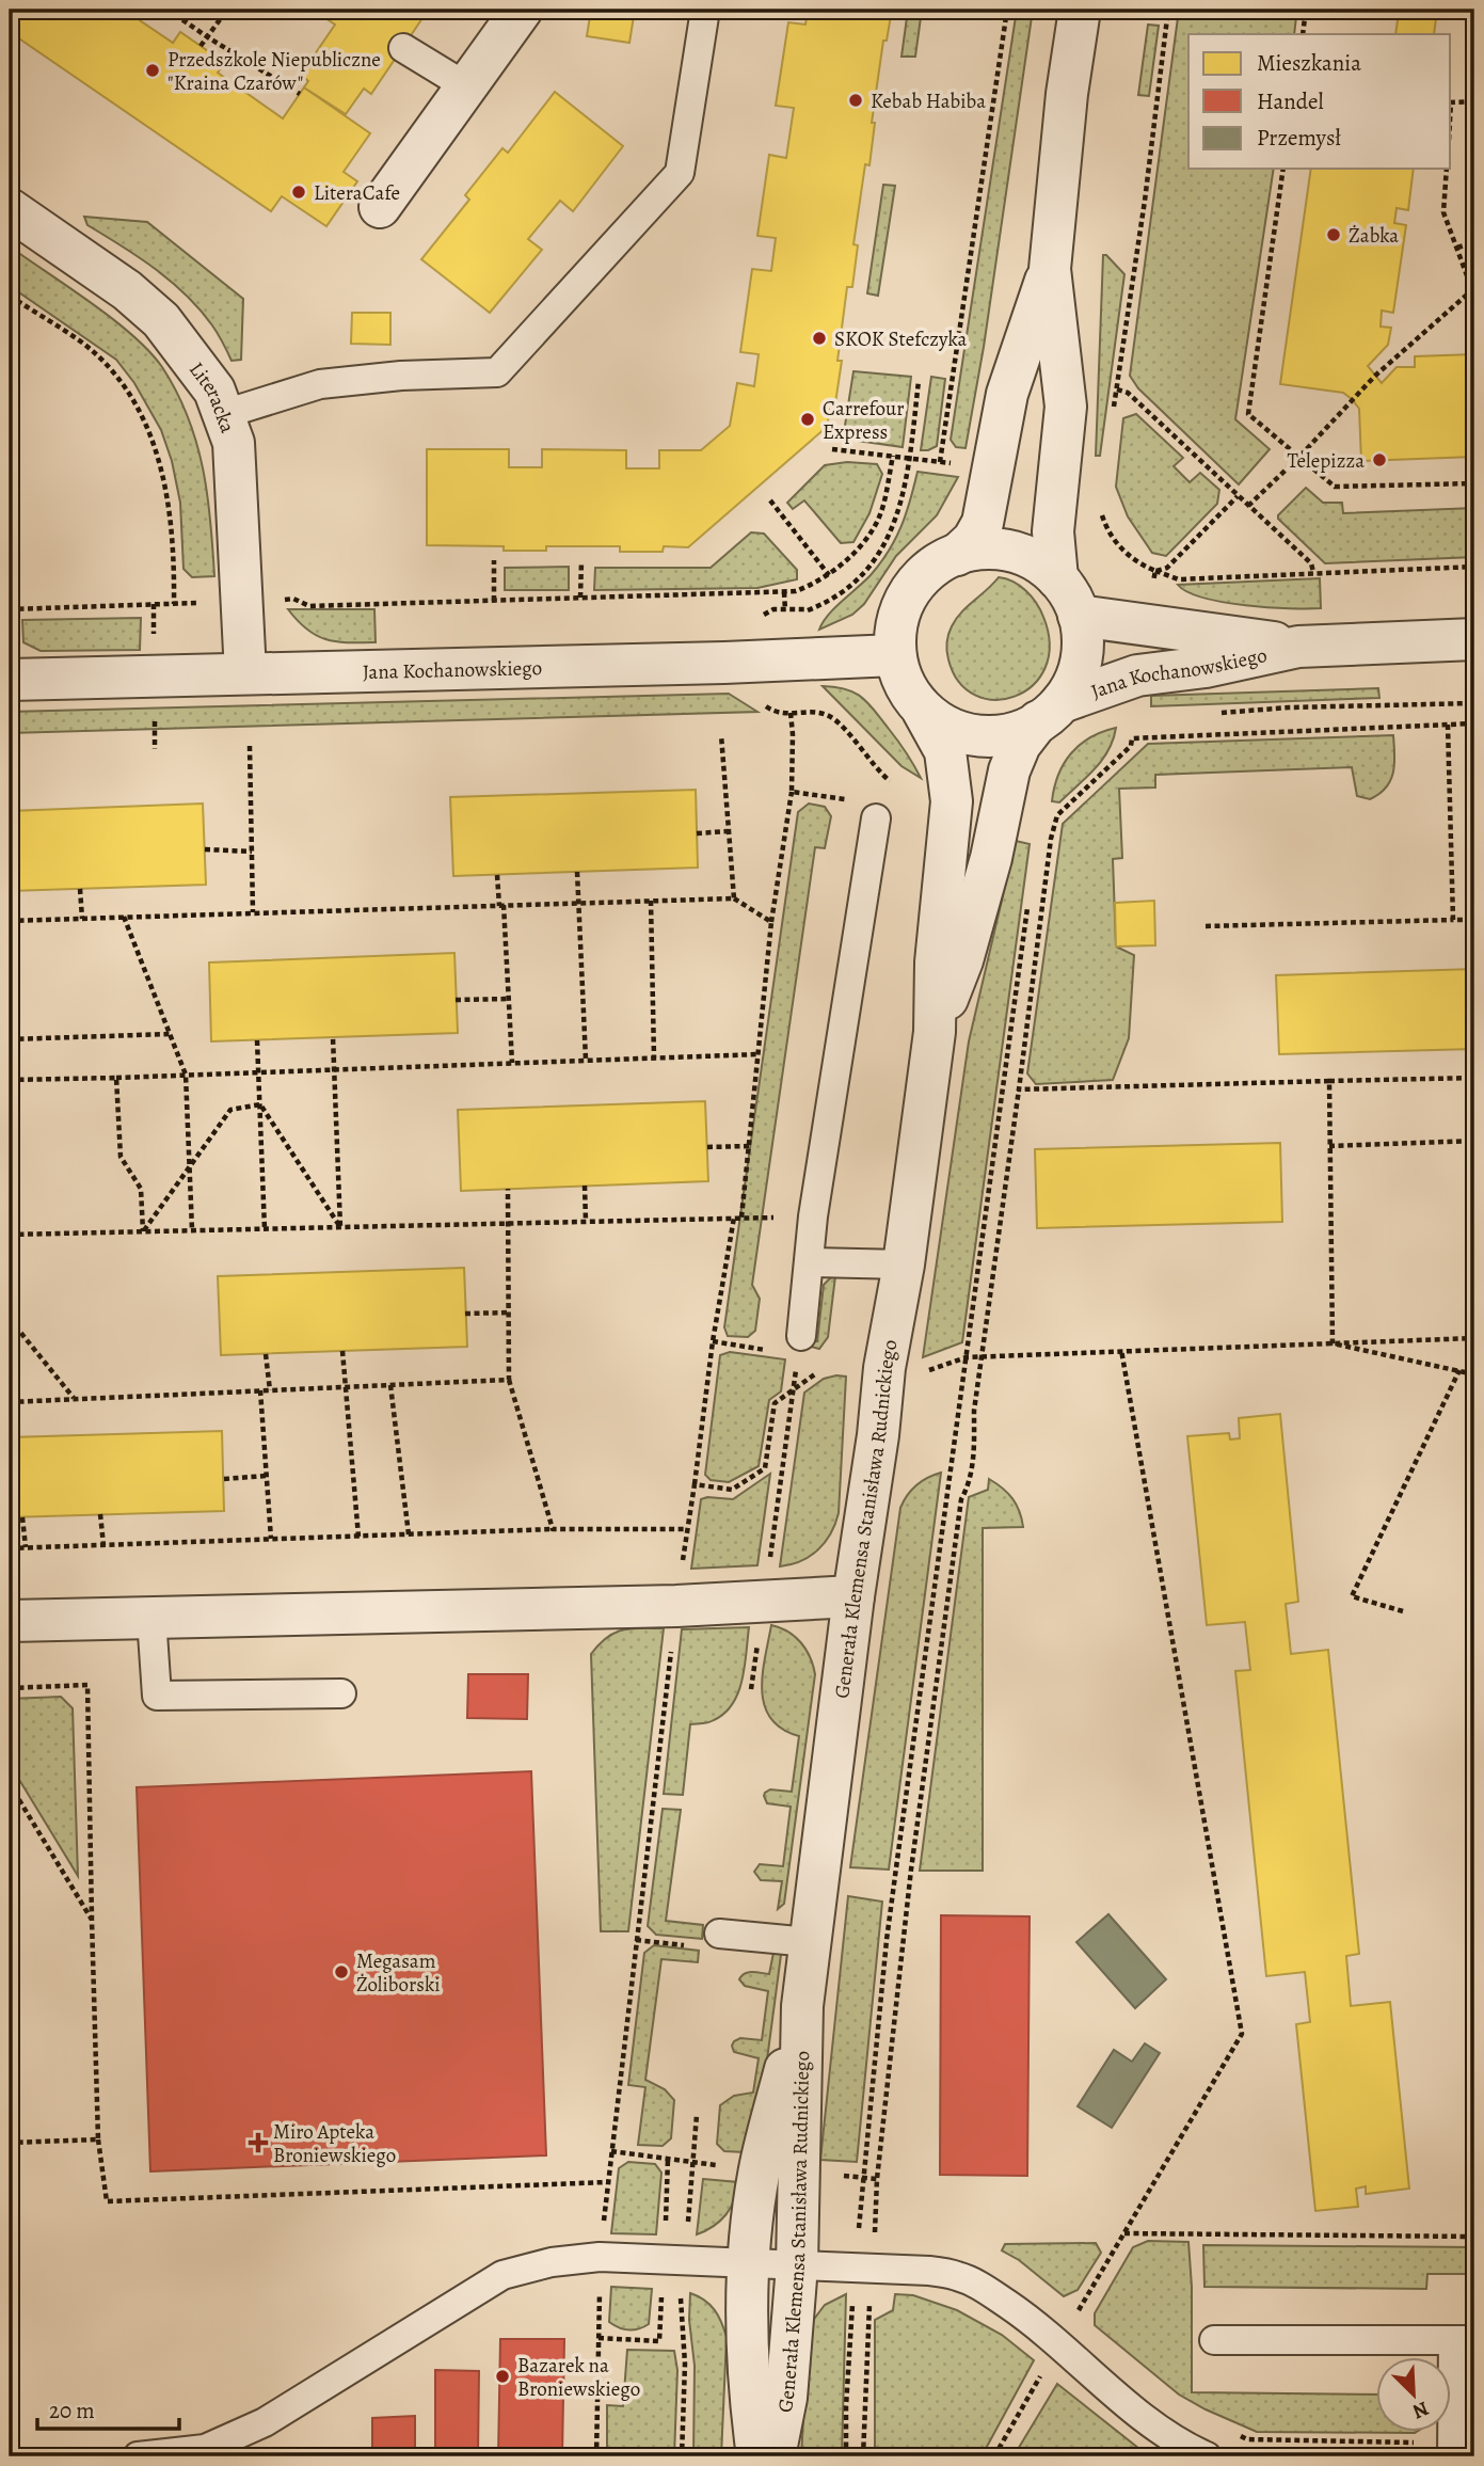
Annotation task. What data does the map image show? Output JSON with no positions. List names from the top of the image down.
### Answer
{
  "streets": {
    "street": ["Literacka", "Jana Kochanowskiego", "Generała Klemensa Stanisława Rudnickiego"]
  },
  "crossings": [
    ["Literacka", "Jana Kochanowskiego"],
    ["Jana Kochanowskiego", "Generała Klemensa Stanisława Rudnickiego"]
  ],
  "places": {
    "other": [
      "Przedszkole Niepubliczne \"Kraina Czarów\"",
      "Kebab Habiba",
      "LiteraCafe",
      "Żabka",
      "SKOK Stefczyka",
      "Carrefour Express",
      "Telepizza",
      "Megasam Żoliborski",
      "Bazarek na Broniewskiego"
    ],
    "health": ["Miro Apteka Broniewskiego"]
  },
  "legend": ["Mieszkania", "Handel", "Przemysł"],
  "scale_bar": "20 m",
  "north": "bottom right"
}
